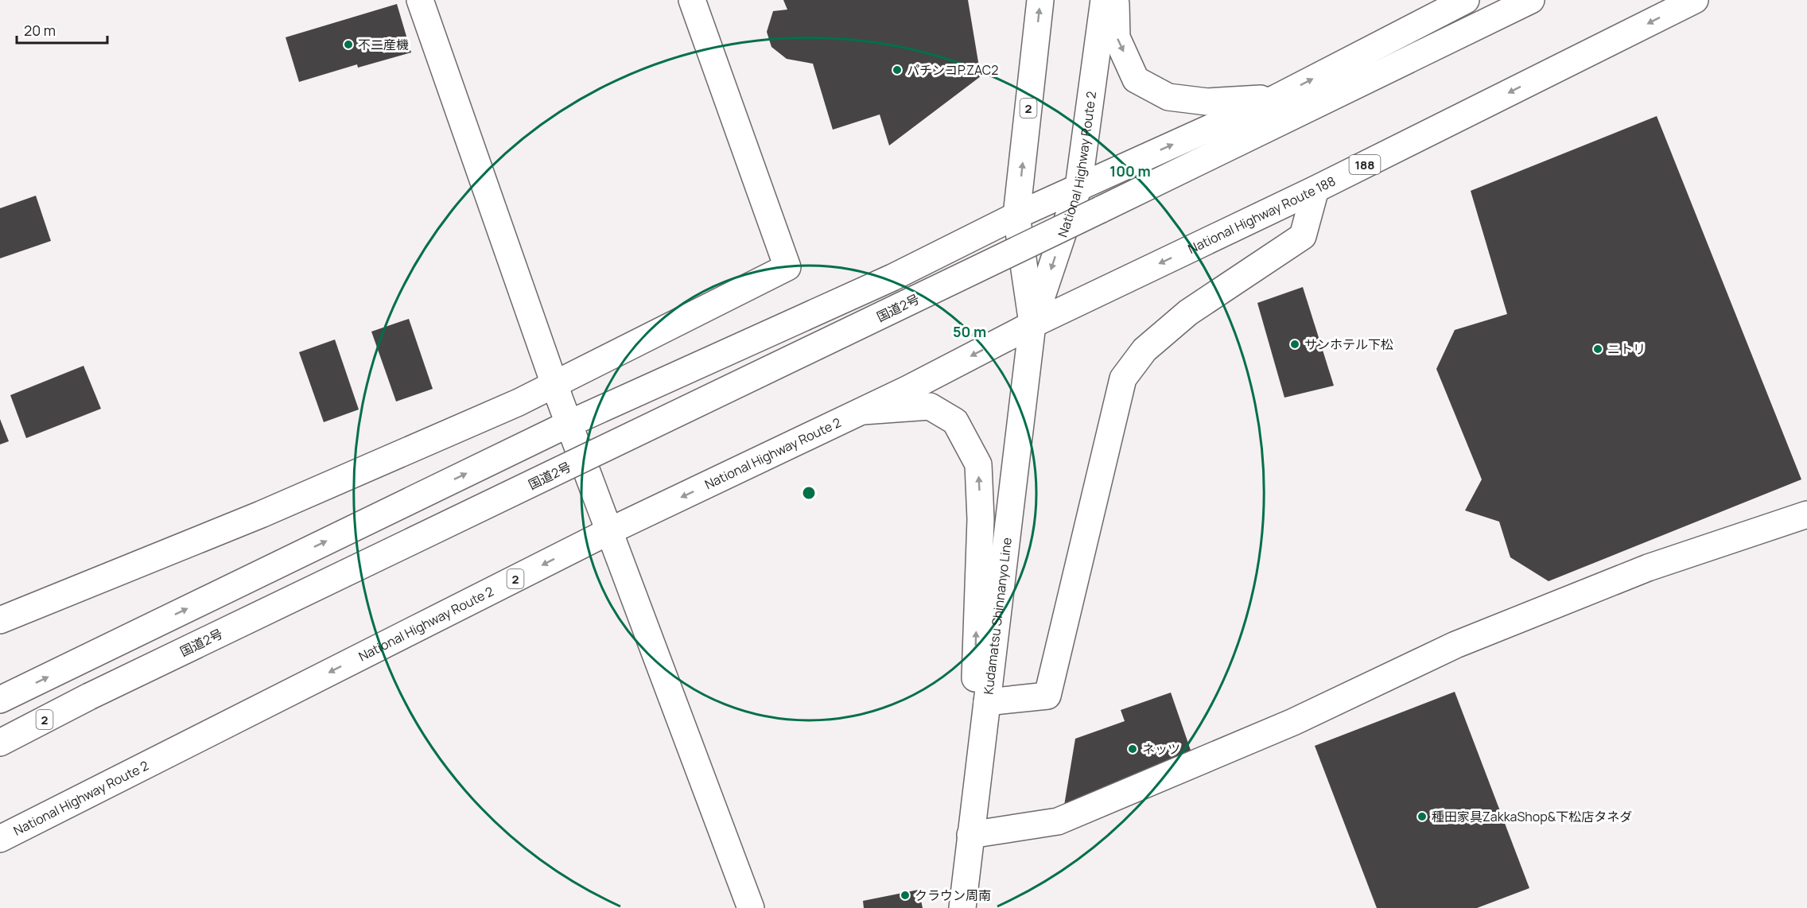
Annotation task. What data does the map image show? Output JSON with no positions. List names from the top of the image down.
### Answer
{
  "streets": {
    "main road": [
      "2",
      "National Highway Route 2",
      "188",
      "National Highway Route 188",
      "国道2号",
      "Kudamatsu Shinnanyo Line"
    ]
  },
  "crossings": [
    ["2", "National Highway Route 2"],
    ["2", "National Highway Route 188"],
    ["2", "Kudamatsu Shinnanyo Line"],
    ["National Highway Route 2", "National Highway Route 188"],
    ["National Highway Route 2", "Kudamatsu Shinnanyo Line"],
    ["National Highway Route 188", "Kudamatsu Shinnanyo Line"]
  ],
  "places": [
    "不二産機",
    "パチンコP.ZAC2",
    "サンホテル下松",
    "ニトリ",
    "ネッツ",
    "種田家具ZakkaShop&下松店タネダ",
    "クラウン周南"
  ],
  "scale_bar": "20 m",
  "rings": ["100 m", "50 m"]
}
